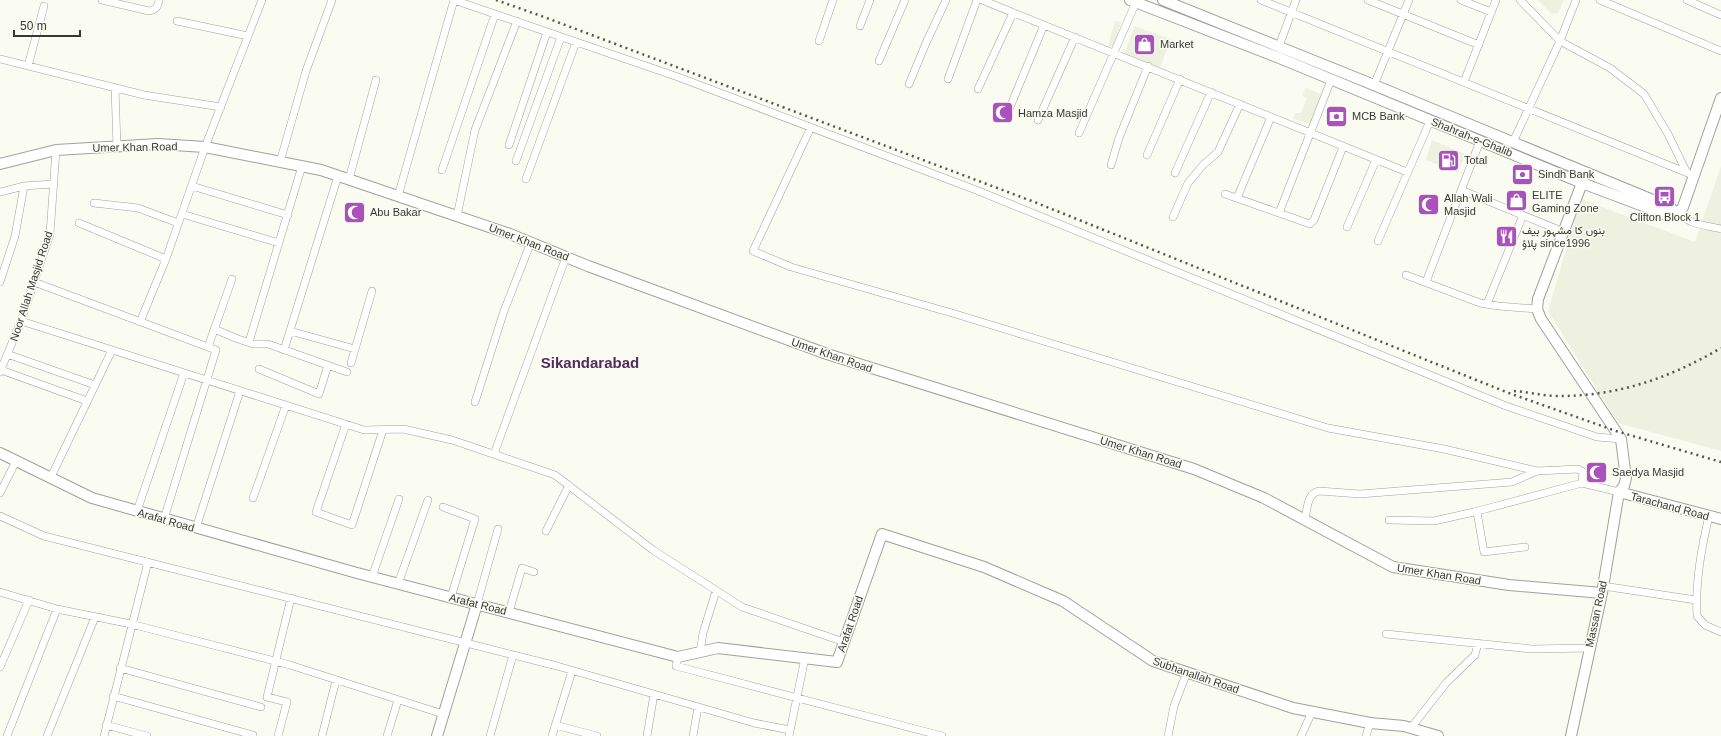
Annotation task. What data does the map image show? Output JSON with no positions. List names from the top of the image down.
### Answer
{
  "streets": {
    "street": [
      "Shahrah-e-Ghalib",
      "Umer Khan Road",
      "Noor Allah Masjid Road",
      "Tarachand Road",
      "Arafat Road",
      "Massan Road",
      "Subhanallah Road"
    ]
  },
  "crossings": [
    ["Umer Khan Road", "Noor Allah Masjid Road"],
    ["Umer Khan Road", "Massan Road"],
    ["Tarachand Road", "Massan Road"],
    ["Arafat Road", "Subhanallah Road"]
  ],
  "districts": ["Sikandarabad"],
  "places": {
    "shop": ["Market", "ELITE Gaming Zone"],
    "mosque": [
      "Hamza Masjid",
      "Allah Wali Masjid",
      "Abu Bakar",
      "Saedya Masjid"
    ],
    "bank": ["MCB Bank", "Sindh Bank"],
    "fuel station": ["Total"],
    "bus stop": ["Clifton Block 1"],
    "restaurant": ["بنوں کا مشہور بیف پلاؤ since1996"]
  },
  "scale_bar": "50 m"
}
